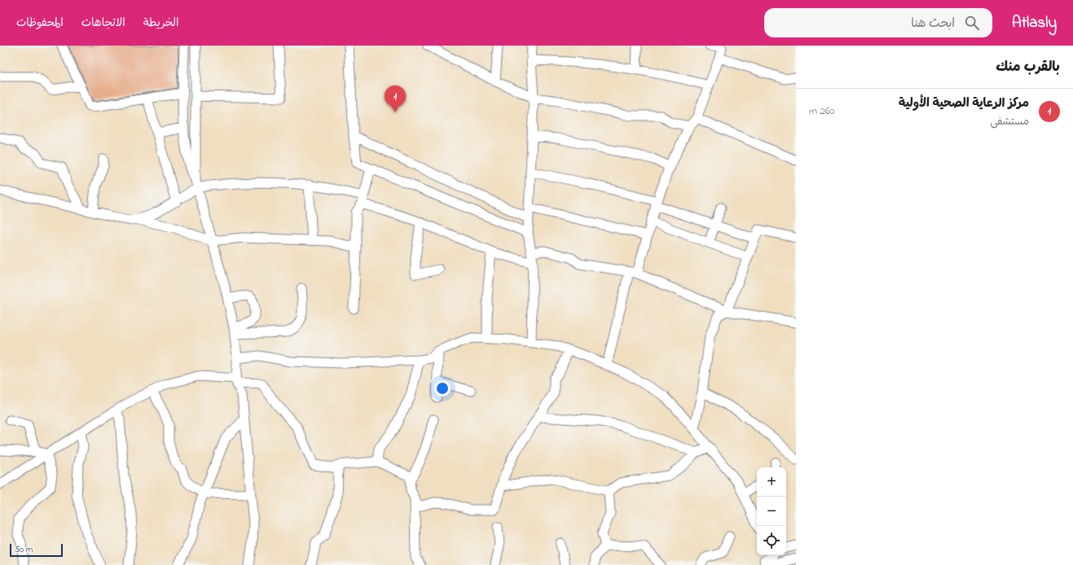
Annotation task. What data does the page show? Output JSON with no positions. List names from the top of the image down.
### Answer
{
  "scale_bar": "50 m",
  "page": {
    "header": "Atlasly",
    "search": "ابحث هنا",
    "nav": ["الخريطة", "الاتجاهات", "المحفوظات"],
    "heading": "بالقرب منك",
    "pins": "1",
    "list": [
      {
        "mark": "1",
        "name": "مركز الرعاية الصحية الأولية",
        "note": "مستشفى",
        "value": "260 m"
      }
    ],
    "map_buttons": ["+", "−"],
    "scale": "50 m"
  }
}
